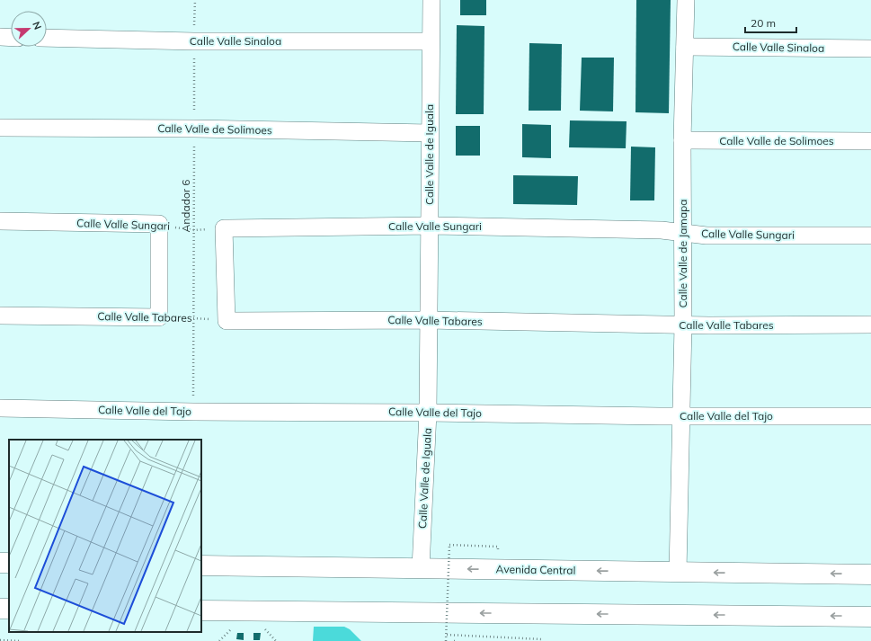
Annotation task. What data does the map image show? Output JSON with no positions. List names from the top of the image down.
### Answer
{
  "streets": {
    "main road": ["Avenida Central"],
    "street": [
      "Calle Valle Sinaloa",
      "Calle Valle de Solimoes",
      "Calle Valle de Iguala",
      "Calle Valle Sungari",
      "Calle Valle de Jamapa",
      "Calle Valle Tabares",
      "Calle Valle del Tajo"
    ],
    "path": ["Andador 6"]
  },
  "crossings": [
    ["Calle Valle Sinaloa", "Calle Valle de Iguala"],
    ["Calle Valle Sinaloa", "Andador 6"],
    ["Calle Valle Sinaloa", "Calle Valle de Jamapa"],
    ["Calle Valle de Solimoes", "Calle Valle de Iguala"],
    ["Calle Valle de Solimoes", "Andador 6"],
    ["Calle Valle de Solimoes", "Calle Valle de Jamapa"],
    ["Calle Valle de Iguala", "Calle Valle Sungari"],
    ["Calle Valle de Iguala", "Calle Valle Tabares"],
    ["Calle Valle de Iguala", "Calle Valle del Tajo"],
    ["Calle Valle de Iguala", "Avenida Central"],
    ["Andador 6", "Calle Valle Sungari"],
    ["Andador 6", "Calle Valle Tabares"],
    ["Andador 6", "Calle Valle del Tajo"],
    ["Calle Valle Sungari", "Calle Valle de Jamapa"],
    ["Calle Valle de Jamapa", "Calle Valle Tabares"],
    ["Calle Valle de Jamapa", "Calle Valle del Tajo"],
    ["Calle Valle de Jamapa", "Avenida Central"]
  ],
  "scale_bar": "20 m",
  "north": "right"
}
